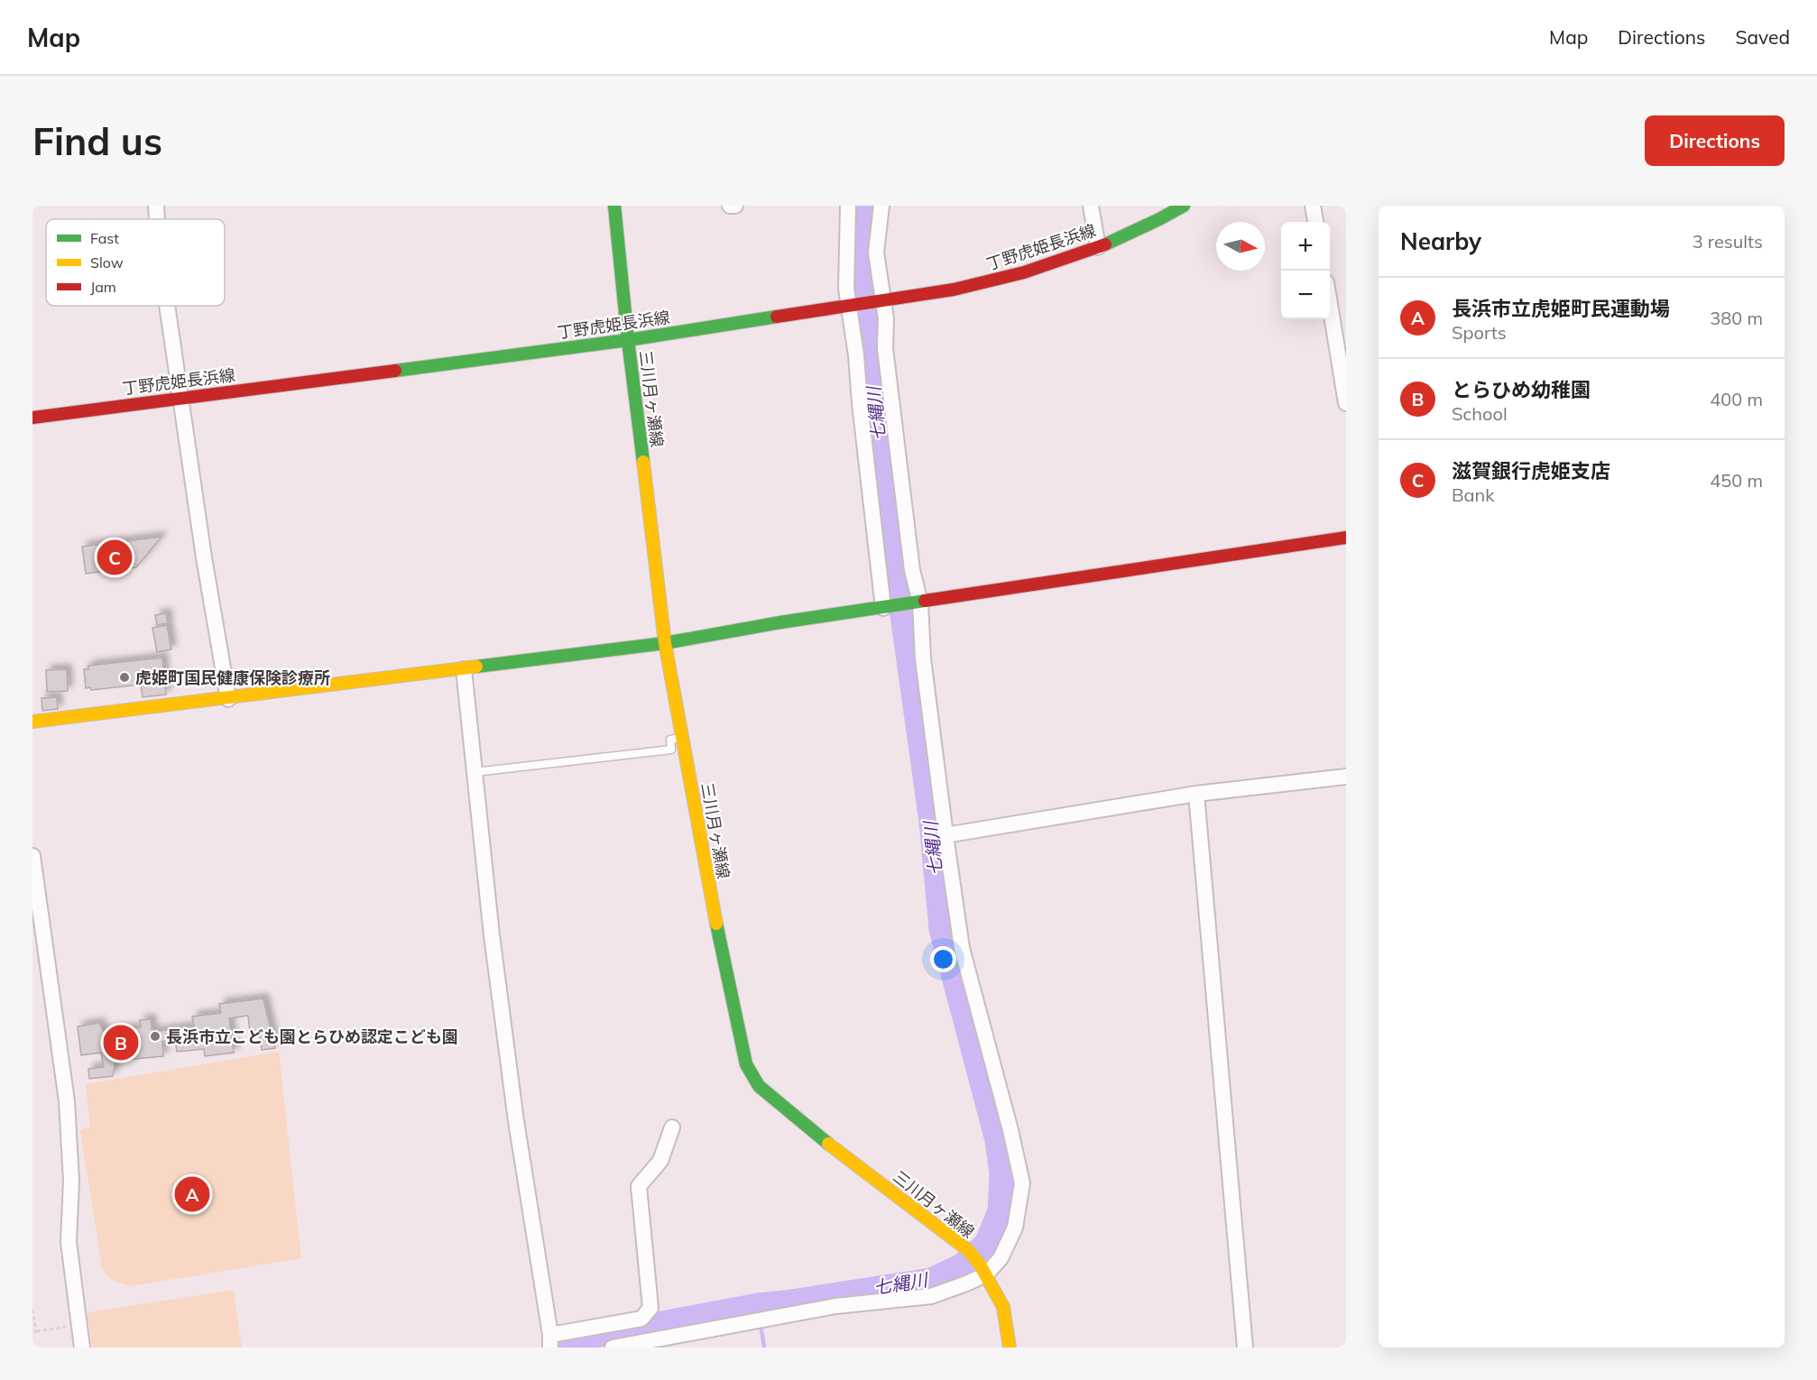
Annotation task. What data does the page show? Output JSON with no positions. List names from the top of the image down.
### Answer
{
  "streets": {
    "main road": ["丁野虎姫長浜線", "三川月ヶ瀬線"]
  },
  "crossings": [
    ["丁野虎姫長浜線", "三川月ヶ瀬線"]
  ],
  "water": ["七縄川"],
  "places": ["虎姫町国民健康保険診療所", "長浜市立こども園とらひめ認定こども園"],
  "legend": ["Fast", "Slow", "Jam"],
  "north": "right",
  "page": {
    "header": "Map",
    "nav": ["Map", "Directions", "Saved"],
    "buttons": "Directions",
    "title": "Find us",
    "heading": ["Nearby", "3 results"],
    "map_buttons": ["+", "−"],
    "list": [
      {
        "mark": "A",
        "name": "長浜市立虎姫町民運動場",
        "note": "Sports",
        "value": "380 m"
      },
      {
        "mark": "B",
        "name": "とらひめ幼稚園",
        "note": "School",
        "value": "400 m"
      },
      {
        "mark": "C",
        "name": "滋賀銀行虎姫支店",
        "note": "Bank",
        "value": "450 m"
      }
    ],
    "pins": ["C", "B", "A"]
  }
}
